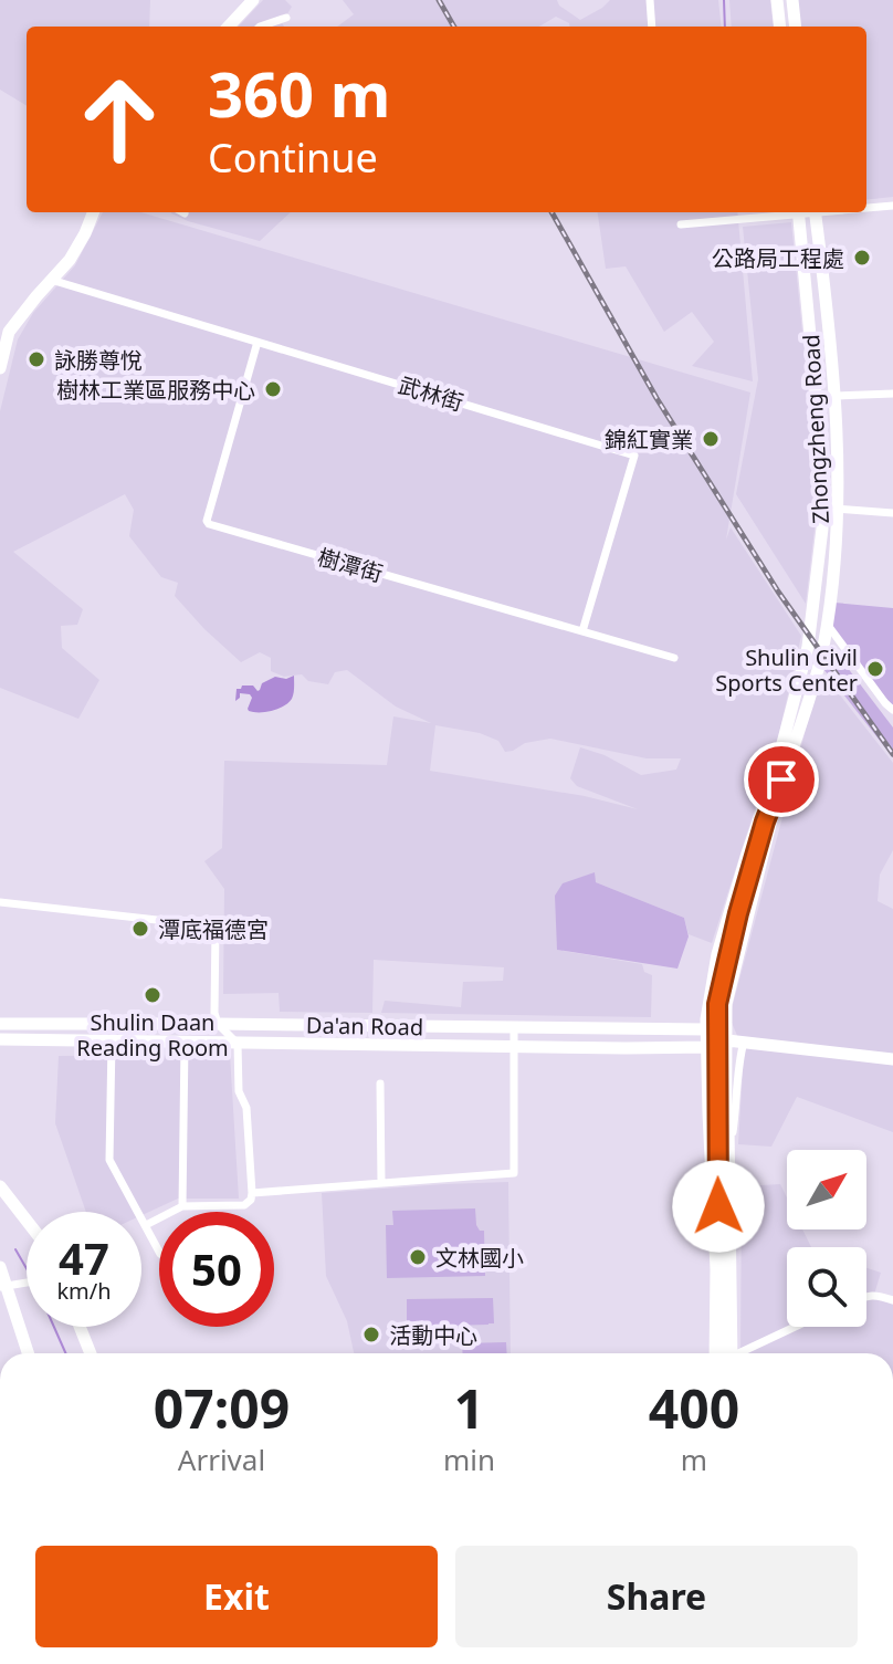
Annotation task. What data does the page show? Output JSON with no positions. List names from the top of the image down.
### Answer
{
  "streets": {
    "main road": ["Zhongzheng Road", "Da'an Road"],
    "street": ["武林街", "樹潭街"]
  },
  "crossings": [
    ["武林街", "樹潭街"],
    ["Zhongzheng Road", "Da'an Road"]
  ],
  "places": [
    "公路局工程處",
    "詠勝尊悅",
    "樹林工業區服務中心",
    "錦紅實業",
    "Shulin Civil Sports Center",
    "潭底福德宮",
    "Shulin Daan Reading Room",
    "文林國小",
    "活動中心"
  ],
  "north": "top right",
  "page": {
    "turn": ["360 m", "Continue"],
    "speed": "47 km/h",
    "limit": "50",
    "eta": [
      "07:09",
      "Arrival",
      "1",
      "min",
      "400",
      "m"
    ],
    "buttons": ["Exit", "Share"]
  }
}
